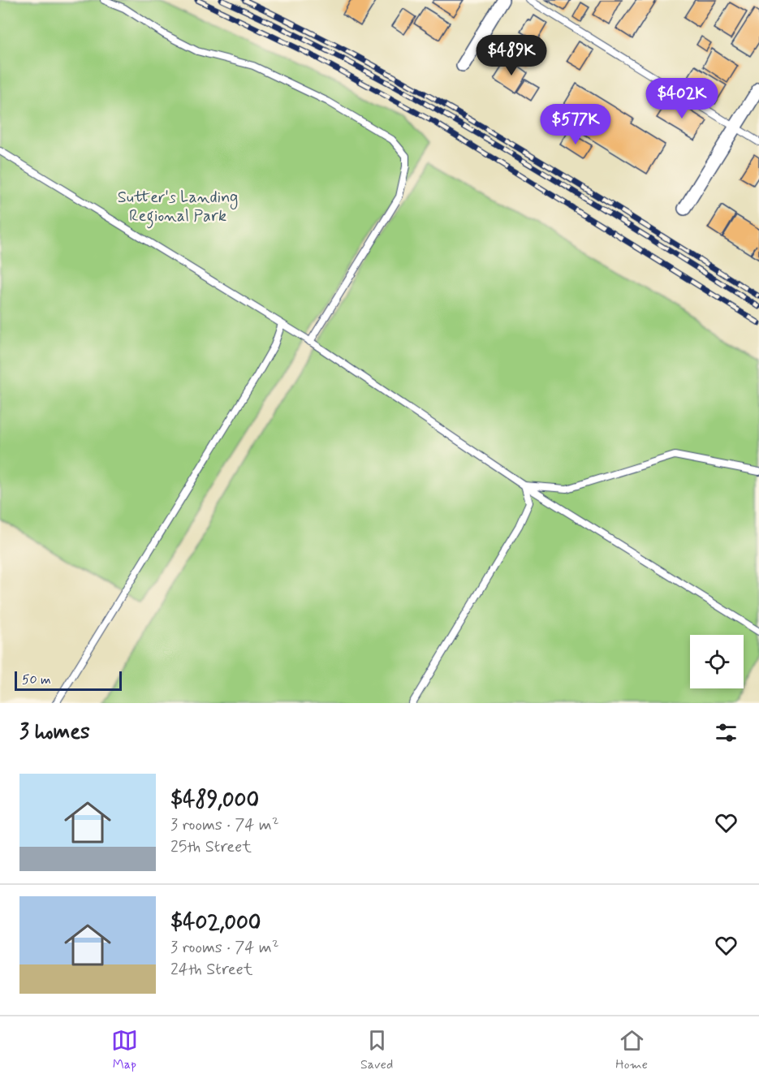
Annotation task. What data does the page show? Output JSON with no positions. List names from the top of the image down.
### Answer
{
  "parks": ["Sutter's Landing Regional Park"],
  "scale_bar": "50 m",
  "page": {
    "price": ["$489K", "$402K", "$577K"],
    "scale": "50 m",
    "heading": "3 homes",
    "list": [
      {
        "name": "$489,000",
        "note": "3 rooms · 74 m² · 25th Street"
      },
      {
        "name": "$402,000",
        "note": "3 rooms · 74 m² · 24th Street"
      }
    ],
    "tabs": ["Map", "Saved", "Home"]
  }
}
